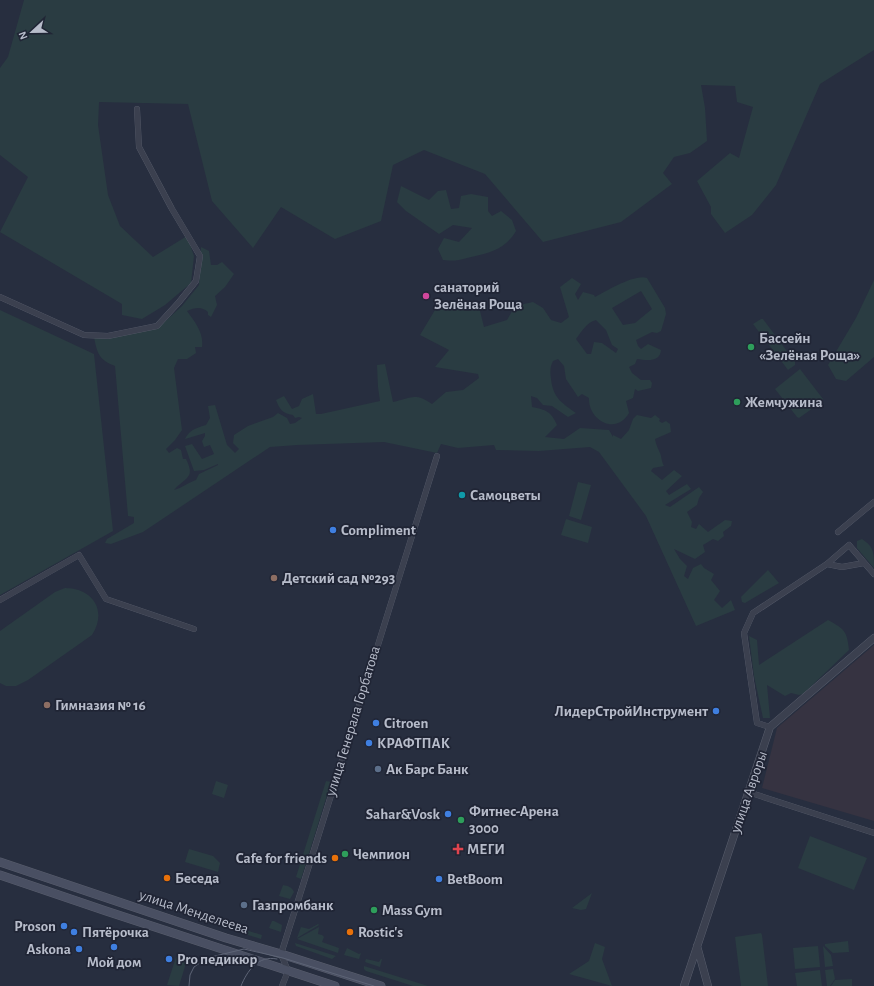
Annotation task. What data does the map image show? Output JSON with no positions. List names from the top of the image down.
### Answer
{
  "streets": {
    "main road": ["улица Менделеева"],
    "street": ["улица Генерала Горбатова", "улица Авроры"]
  },
  "crossings": [
    ["улица Генерала Горбатова", "улица Менделеева"]
  ],
  "places": {
    "other": [
      "санаторий Зелёная Роща",
      "Бассейн «Зелёная Роща»",
      "Жемчужина",
      "Самоцветы",
      "Compliment",
      "Детский сад №293",
      "Гимназия № 16",
      "ЛидерСтройИнструмент",
      "Citroen",
      "КРАФТПАК",
      "Ак Барс Банк",
      "Sahar&Vosk",
      "Фитнес-Арена 3000",
      "Чемпион",
      "Cafe for friends",
      "Беседа",
      "BetBoom",
      "Газпромбанк",
      "Mass Gym",
      "Proson",
      "Пятёрочка",
      "Rostic's",
      "Мой дом",
      "Askona",
      "Pro педикюр"
    ],
    "health": ["МЕГИ"]
  },
  "north": "left"
}
